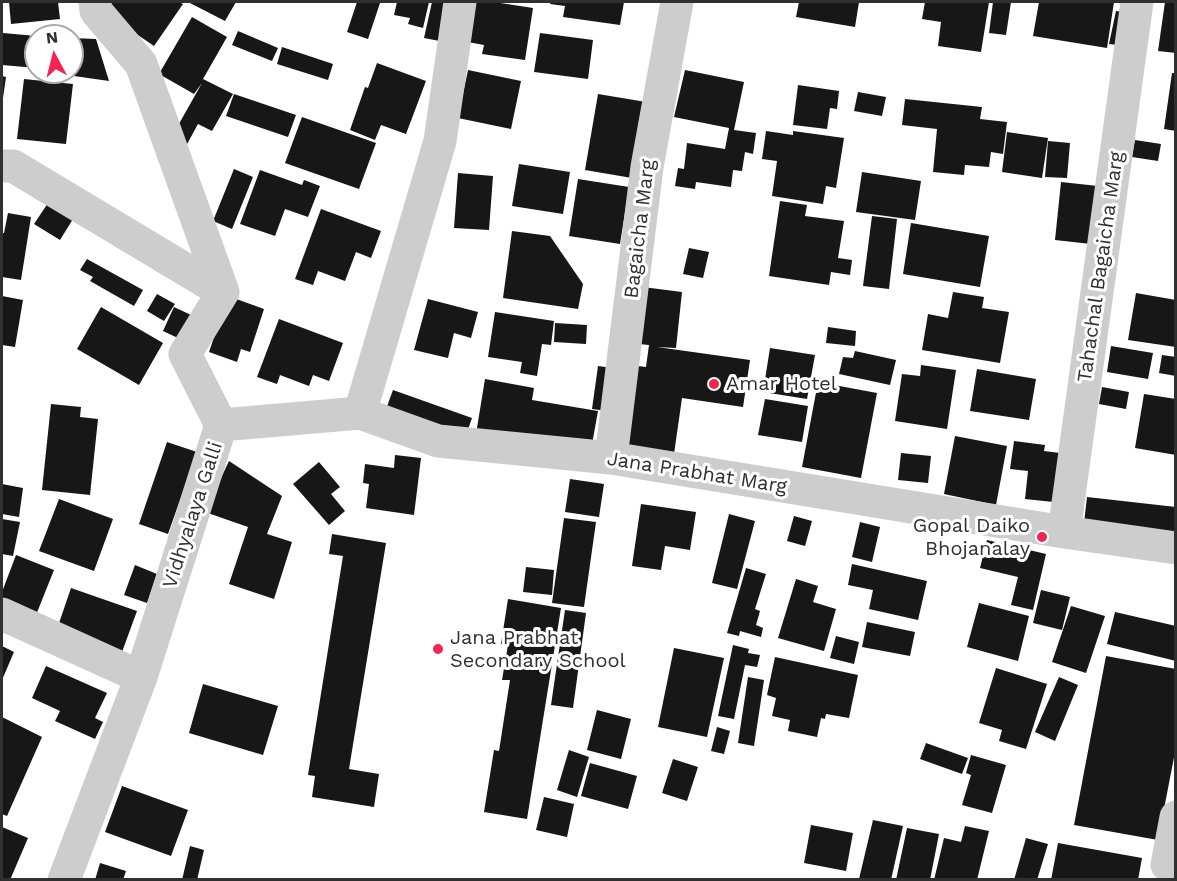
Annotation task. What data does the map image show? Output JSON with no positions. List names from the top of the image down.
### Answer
{
  "streets": {
    "street": [
      "Bagaicha Marg",
      "Tahachal Bagaicha Marg",
      "Jana Prabhat Marg",
      "Vidhyalaya Galli"
    ]
  },
  "crossings": [
    ["Bagaicha Marg", "Jana Prabhat Marg"],
    ["Tahachal Bagaicha Marg", "Jana Prabhat Marg"],
    ["Jana Prabhat Marg", "Vidhyalaya Galli"]
  ],
  "places": ["Amar Hotel", "Gopal Daiko Bhojanalay", "Jana Prabhat Secondary School"],
  "north": "top"
}
